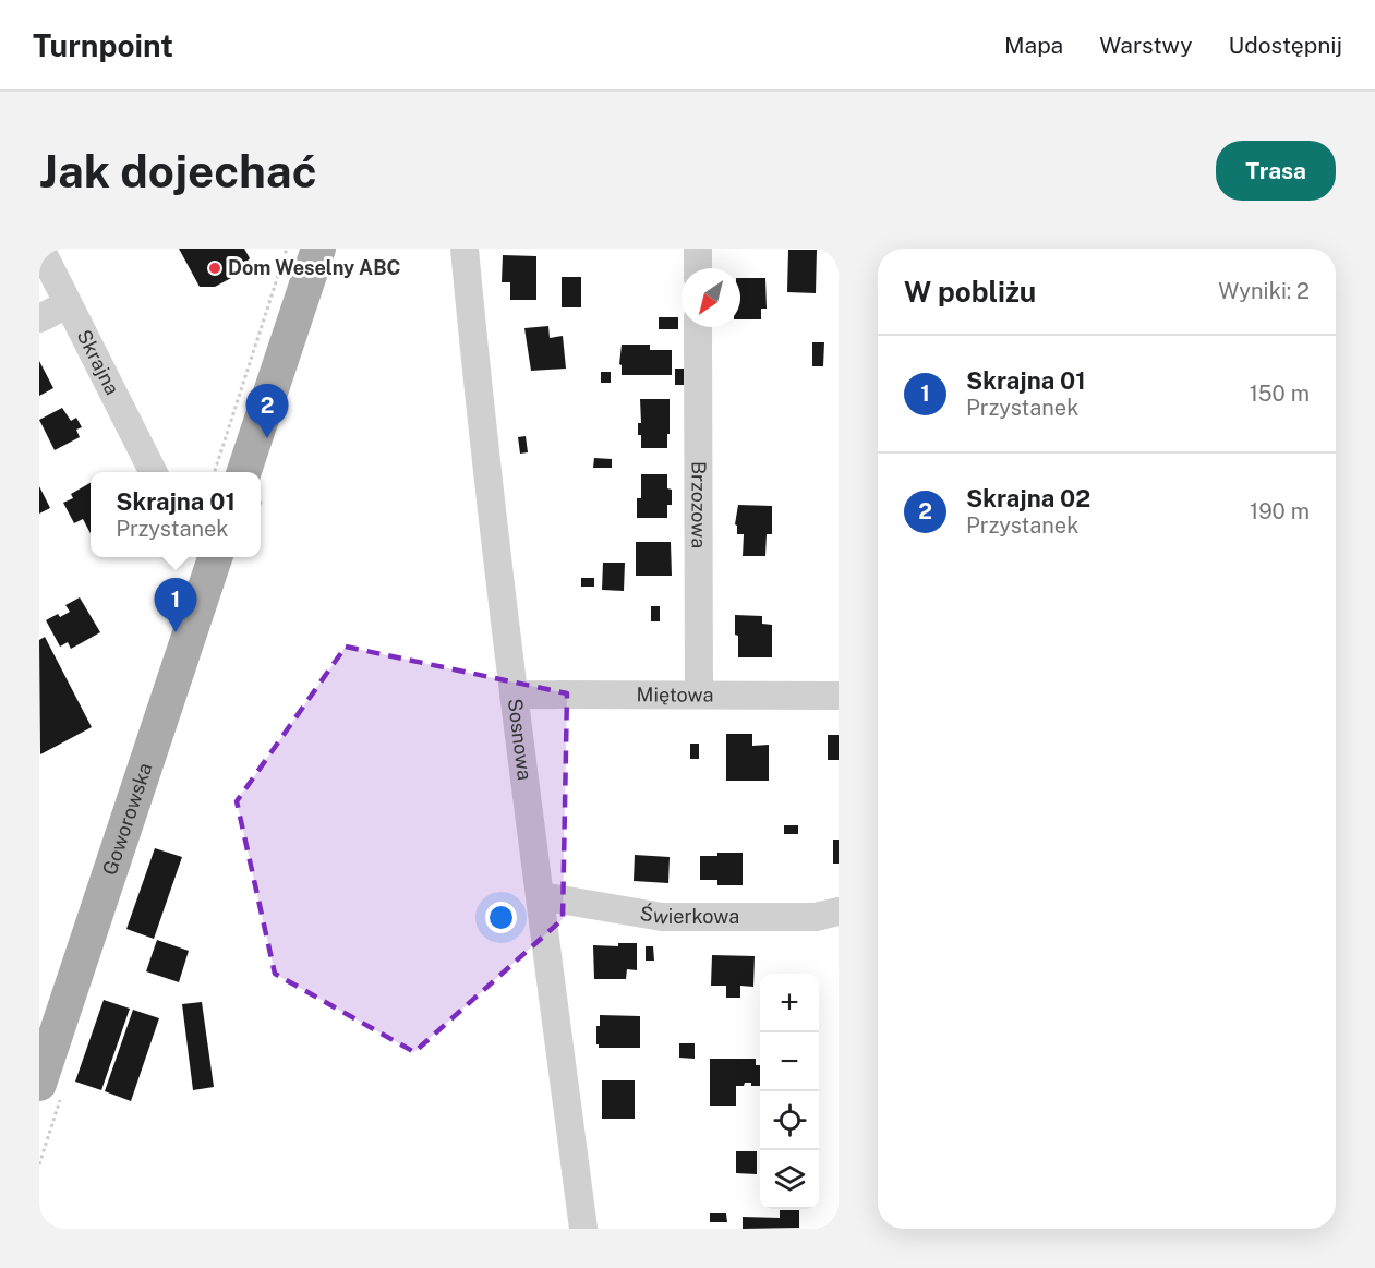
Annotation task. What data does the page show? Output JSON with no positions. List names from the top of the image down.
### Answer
{
  "streets": {
    "main road": ["Goworowska"],
    "street": [
      "Skrajna",
      "Brzozowa",
      "Miętowa",
      "Sosnowa",
      "Świerkowa"
    ]
  },
  "crossings": [
    ["Brzozowa", "Miętowa"],
    ["Miętowa", "Sosnowa"],
    ["Sosnowa", "Świerkowa"]
  ],
  "places": ["Dom Weselny ABC"],
  "north": "bottom left",
  "page": {
    "header": "Turnpoint",
    "nav": ["Mapa", "Warstwy", "Udostępnij"],
    "buttons": "Trasa",
    "title": "Jak dojechać",
    "heading": ["W pobliżu", "Wyniki: 2"],
    "list": [
      {
        "mark": "1",
        "name": "Skrajna 01",
        "note": "Przystanek",
        "value": "150 m"
      },
      {
        "mark": "2",
        "name": "Skrajna 02",
        "note": "Przystanek",
        "value": "190 m"
      }
    ],
    "pins": ["2", "1"],
    "popup": ["Skrajna 01", "Przystanek"],
    "map_buttons": ["+", "−"]
  }
}
